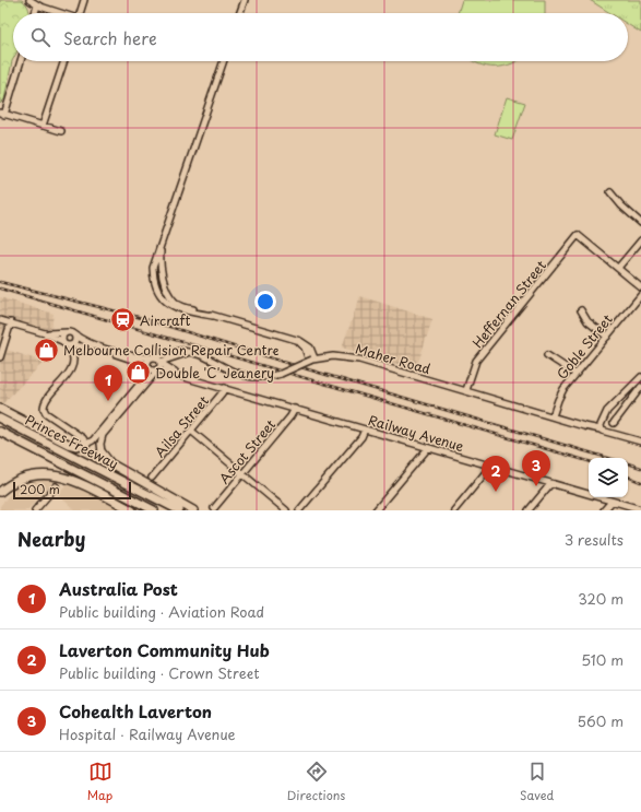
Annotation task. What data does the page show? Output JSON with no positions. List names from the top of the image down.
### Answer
{
  "streets": {
    "highway": ["Princes Freeway"],
    "street": [
      "Heffernan Street",
      "Goble Street",
      "Maher Road",
      "Ailsa Street",
      "Railway Avenue",
      "Ascot Street"
    ]
  },
  "crossings": [
    ["Heffernan Street", "Maher Road"],
    ["Goble Street", "Maher Road"],
    ["Maher Road", "Railway Avenue"],
    ["Ailsa Street", "Railway Avenue"],
    ["Railway Avenue", "Ascot Street"]
  ],
  "places": {
    "station": ["Aircraft"],
    "shop": ["Melbourne Collision Repair Centre", "Double 'C' Jeanery"]
  },
  "scale_bar": "200 m",
  "page": {
    "search": "Search here",
    "pins": ["1", "3", "2"],
    "scale": "200 m",
    "heading": ["Nearby", "3 results"],
    "list": [
      {
        "mark": "1",
        "name": "Australia Post",
        "note": "Public building · Aviation Road",
        "value": "320 m"
      },
      {
        "mark": "2",
        "name": "Laverton Community Hub",
        "note": "Public building · Crown Street",
        "value": "510 m"
      },
      {
        "mark": "3",
        "name": "Cohealth Laverton",
        "note": "Hospital · Railway Avenue",
        "value": "560 m"
      }
    ],
    "nav": ["Map", "Directions", "Saved"]
  }
}
